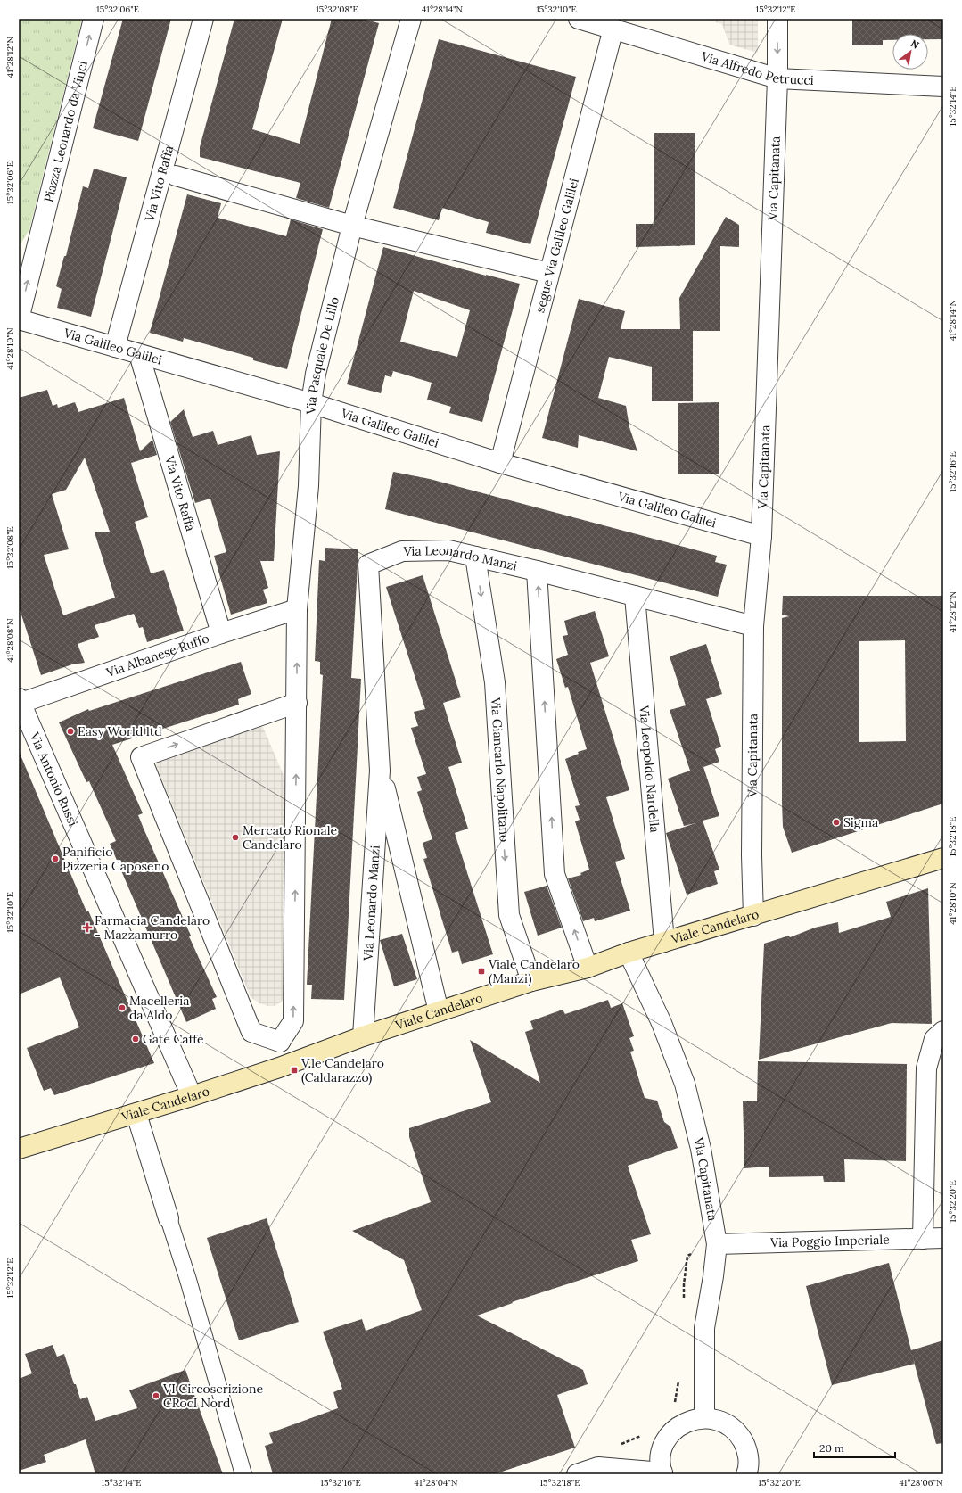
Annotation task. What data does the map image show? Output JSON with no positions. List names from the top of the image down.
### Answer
{
  "streets": {
    "main road": ["Viale Candelaro"],
    "street": [
      "Via Alfredo Petrucci",
      "Piazza Leonardo da Vinci",
      "Via Capitanata",
      "Via Vito Raffa",
      "segue Via Galileo Galilei",
      "Via Galileo Galilei",
      "Via Pasquale De Lillo",
      "Via Leonardo Manzi",
      "Via Albanese Ruffo",
      "Via Leopoldo Nardella",
      "Via Giancarlo Napolitano",
      "Via Antonio Russi",
      "Via Poggio Imperiale"
    ]
  },
  "crossings": [
    ["Via Alfredo Petrucci", "Via Capitanata"],
    ["Via Alfredo Petrucci", "segue Via Galileo Galilei"],
    ["Piazza Leonardo da Vinci", "Via Galileo Galilei"],
    ["Via Capitanata", "Via Galileo Galilei"],
    ["Via Capitanata", "Via Leonardo Manzi"],
    ["Via Capitanata", "Viale Candelaro"],
    ["Via Capitanata", "Via Poggio Imperiale"],
    ["Via Vito Raffa", "Via Galileo Galilei"],
    ["Via Vito Raffa", "Via Albanese Ruffo"],
    ["segue Via Galileo Galilei", "Via Galileo Galilei"],
    ["Via Galileo Galilei", "Via Pasquale De Lillo"],
    ["Via Pasquale De Lillo", "Via Albanese Ruffo"],
    ["Via Leonardo Manzi", "Via Leopoldo Nardella"],
    ["Via Leonardo Manzi", "Via Giancarlo Napolitano"],
    ["Via Leonardo Manzi", "Viale Candelaro"],
    ["Via Albanese Ruffo", "Via Antonio Russi"],
    ["Via Leopoldo Nardella", "Viale Candelaro"],
    ["Via Giancarlo Napolitano", "Viale Candelaro"],
    ["Via Antonio Russi", "Viale Candelaro"]
  ],
  "one_way": ["Piazza Leonardo da Vinci", "Via Pasquale De Lillo"],
  "places": {
    "other": [
      "Easy World ltd",
      "Sigma",
      "Mercato Rionale Candelaro",
      "Panificio Pizzeria Caposeno",
      "Macelleria da Aldo",
      "Gate Caffè",
      "VI Circoscrizione CRocI Nord"
    ],
    "health": ["Farmacia Candelaro - Mazzamurro"],
    "transit": ["Viale Candelaro (Manzi)", "V.le Candelaro (Caldarazzo)"]
  },
  "scale_bar": "20 m",
  "north": "top right",
  "coordinates": [
    "15°32'06\"E",
    "15°32'08\"E",
    "41°28'14\"N",
    "15°32'10\"E",
    "15°32'12\"E",
    "41°28'12\"N",
    "15°32'14\"E",
    "41°28'10\"N",
    "15°32'16\"E",
    "41°28'08\"N",
    "15°32'18\"E",
    "15°32'20\"E",
    "41°28'04\"N",
    "41°28'06\"N"
  ]
}
